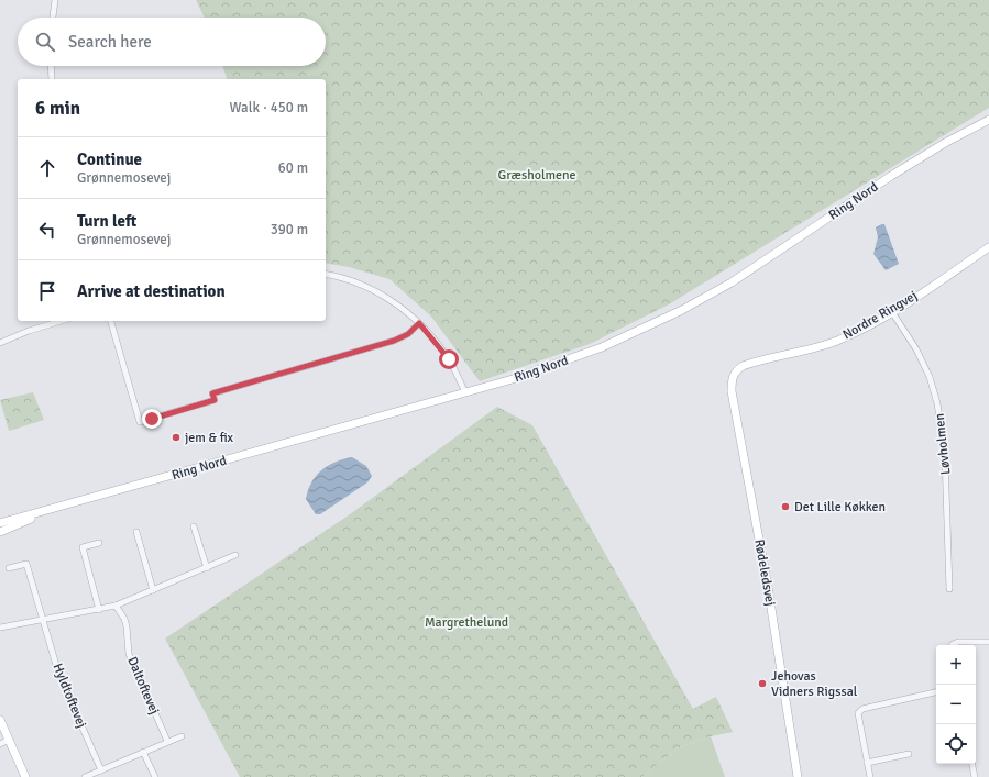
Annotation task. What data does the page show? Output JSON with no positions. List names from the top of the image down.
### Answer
{
  "streets": {
    "main road": ["Ring Nord", "Nordre Ringvej", "Rødeledsvej"],
    "street": ["Løvholmen", "Daltoftevej", "Hyldtoftevej"]
  },
  "crossings": [
    ["Nordre Ringvej", "Løvholmen"],
    ["Nordre Ringvej", "Rødeledsvej"]
  ],
  "parks": ["Græsholmene", "Margrethelund"],
  "places": ["jem & fix", "Det Lille Køkken", "Jehovas Vidners Rigssal"],
  "page": {
    "search": "Search here",
    "heading": ["6 min", "Walk · 450 m"],
    "list": [
      ["Continue", "Grønnemosevej", "60 m"],
      ["Turn left", "Grønnemosevej", "390 m"],
      "Arrive at destination"
    ],
    "map_buttons": ["+", "−"]
  }
}
